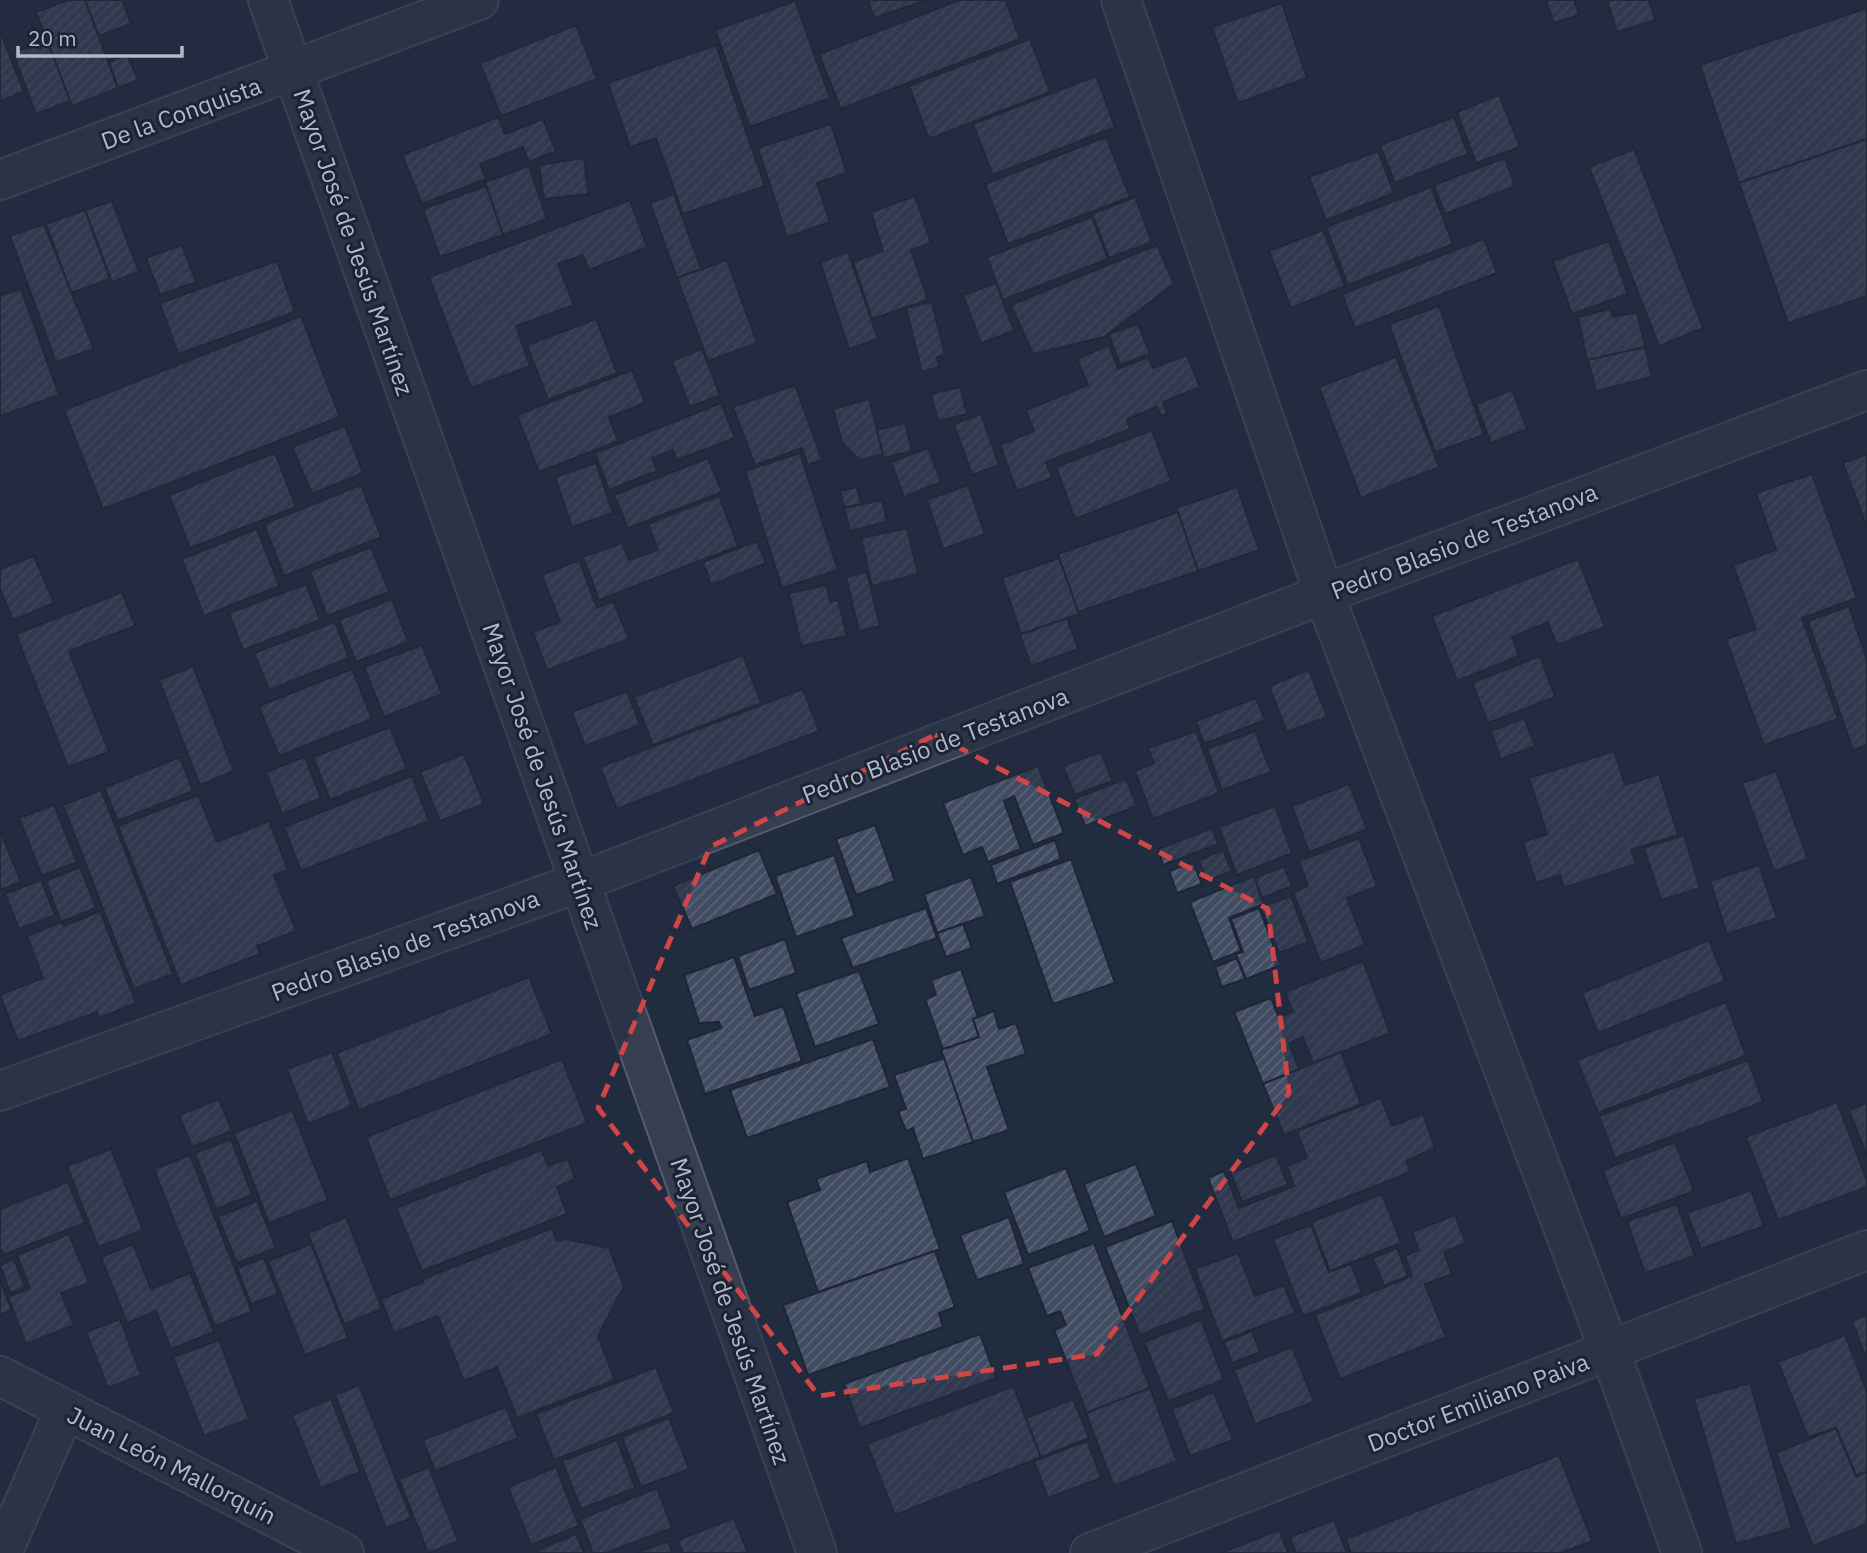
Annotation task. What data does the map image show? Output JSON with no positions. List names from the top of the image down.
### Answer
{
  "streets": {
    "street": [
      "De la Conquista",
      "Mayor José de Jesús Martínez",
      "Pedro Blasio de Testanova",
      "Doctor Emiliano Paiva",
      "Juan León Mallorquín"
    ]
  },
  "crossings": [
    ["De la Conquista", "Mayor José de Jesús Martínez"],
    ["Mayor José de Jesús Martínez", "Pedro Blasio de Testanova"]
  ],
  "scale_bar": "20 m"
}
